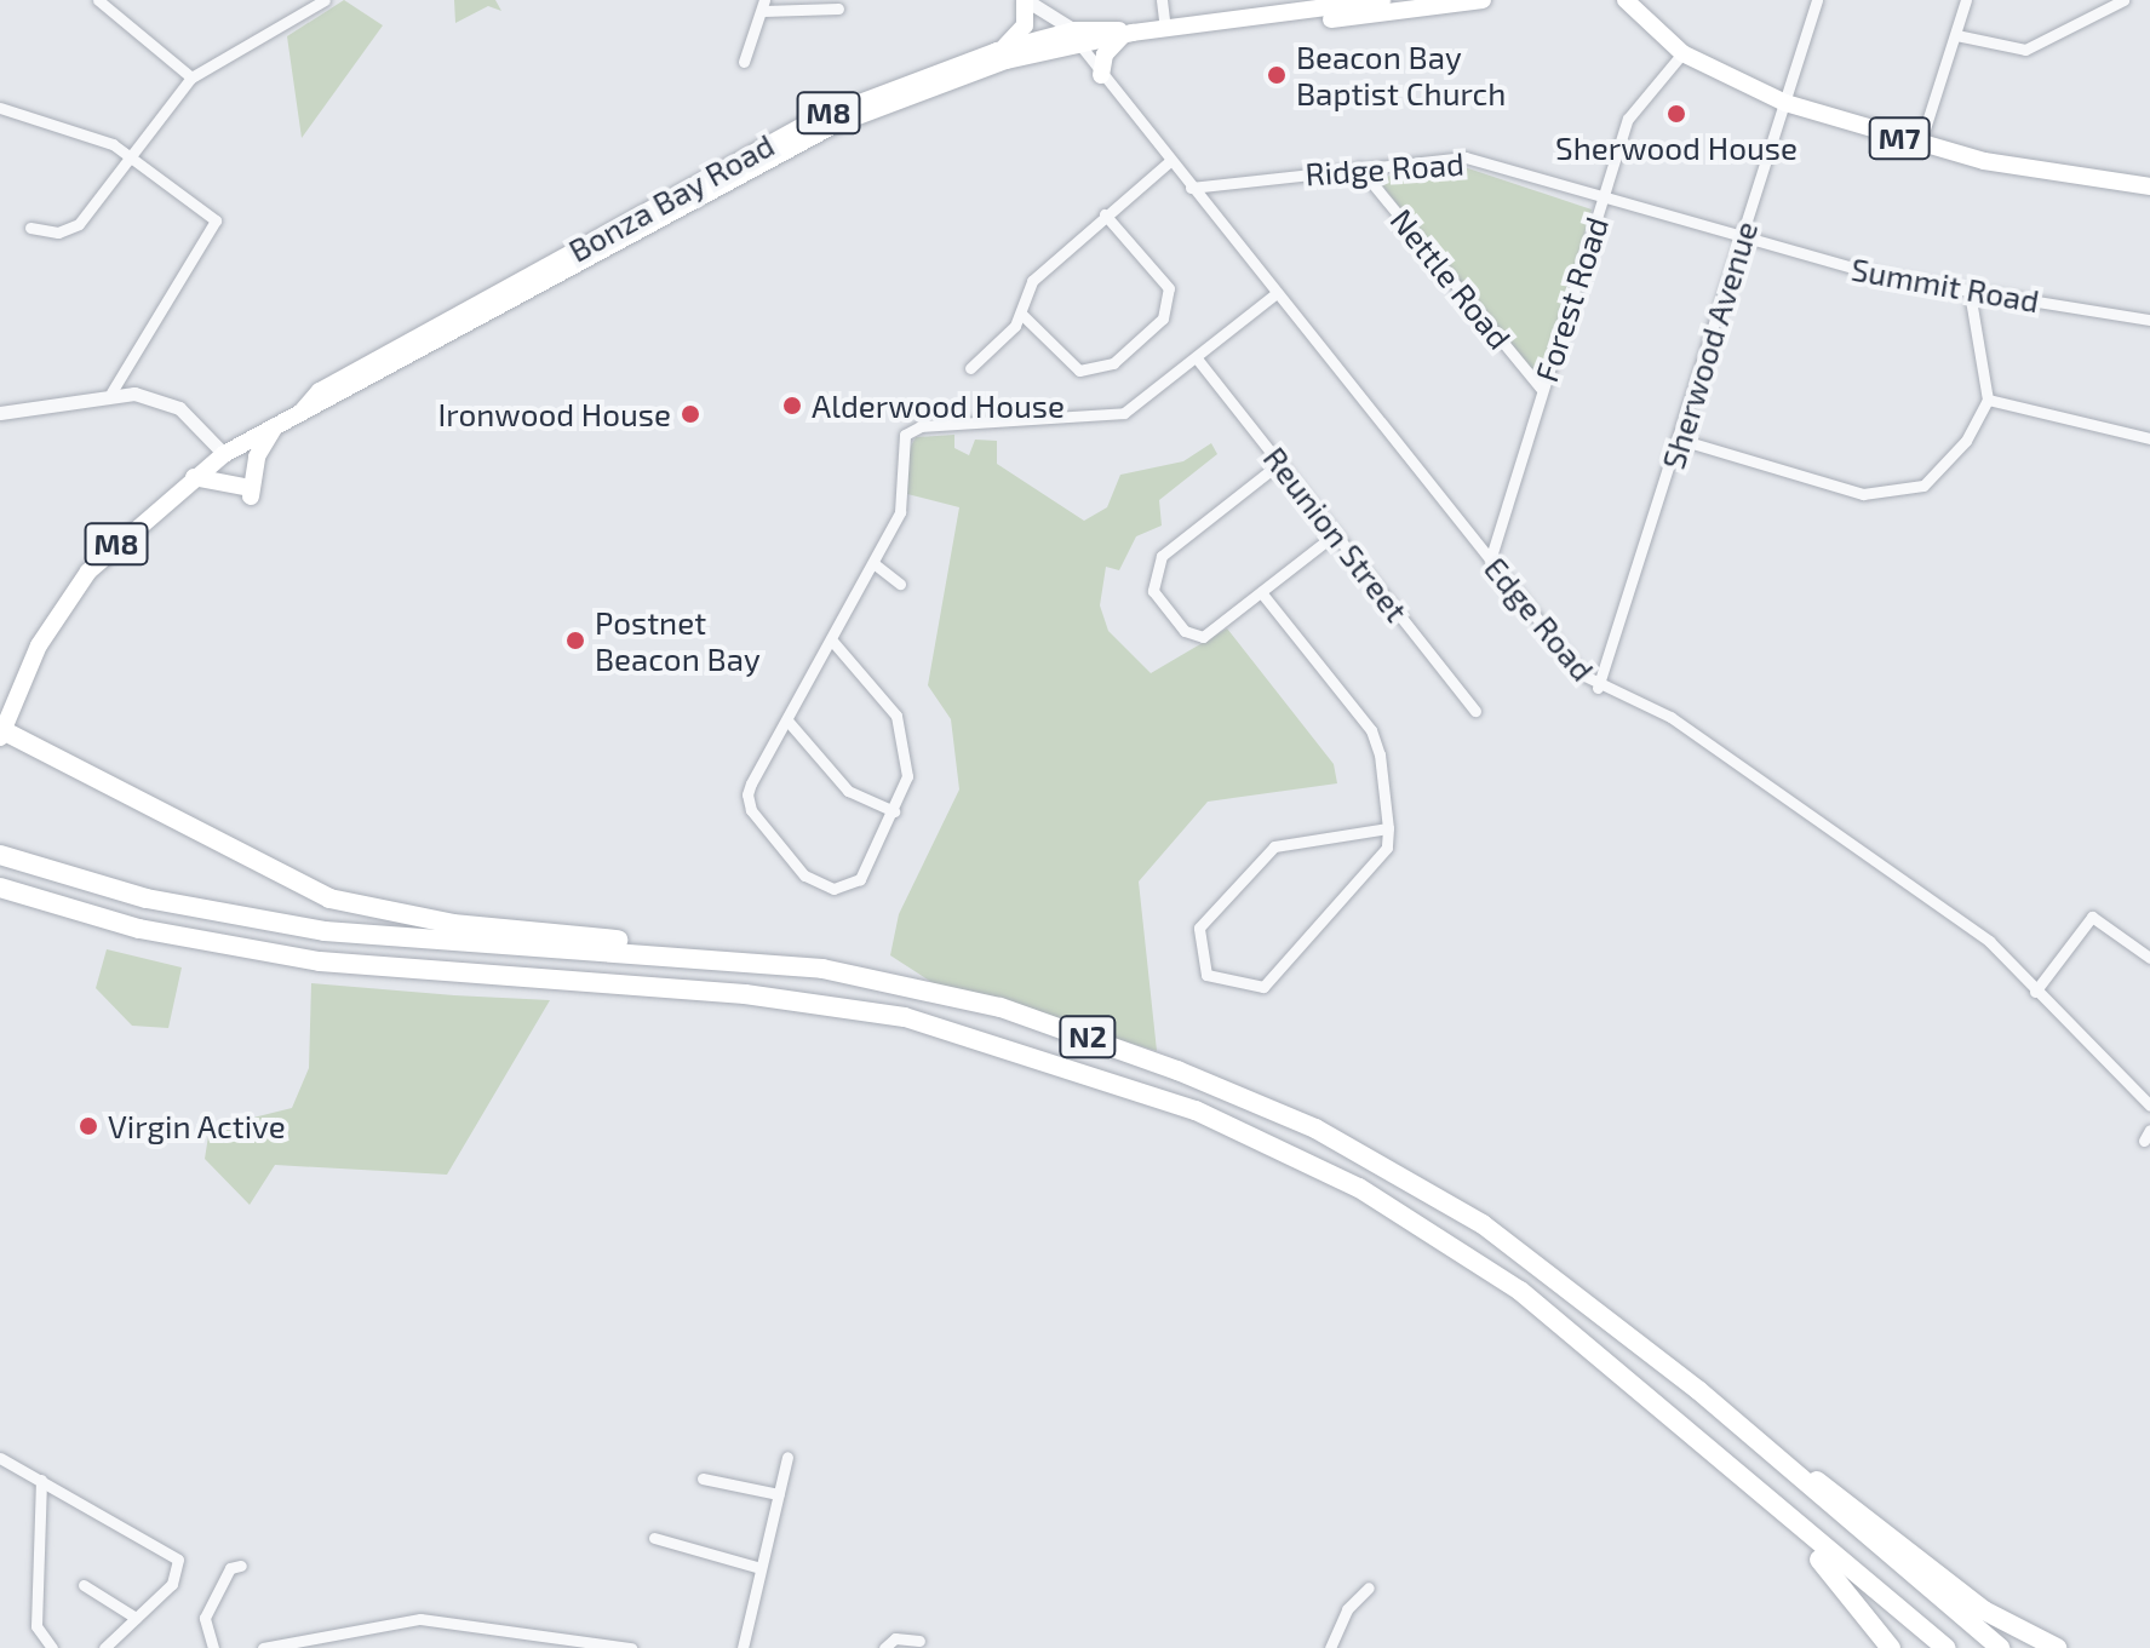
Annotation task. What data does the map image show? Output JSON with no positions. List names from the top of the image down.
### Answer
{
  "streets": {
    "highway": ["N2"],
    "main road": ["M8", "M7", "Bonza Bay Road"],
    "street": [
      "Ridge Road",
      "Nettle Road",
      "Summit Road",
      "Forest Road",
      "Sherwood Avenue",
      "Reunion Street",
      "Edge Road"
    ]
  },
  "crossings": [
    ["M7", "Forest Road"],
    ["M7", "Sherwood Avenue"],
    ["Ridge Road", "Nettle Road"],
    ["Ridge Road", "Summit Road"],
    ["Ridge Road", "Forest Road"],
    ["Ridge Road", "Sherwood Avenue"],
    ["Ridge Road", "Edge Road"],
    ["Bonza Bay Road", "Edge Road"],
    ["Nettle Road", "Forest Road"],
    ["Summit Road", "Sherwood Avenue"],
    ["Forest Road", "Edge Road"],
    ["Sherwood Avenue", "Edge Road"]
  ],
  "places": [
    "Beacon Bay Baptist Church",
    "Sherwood House",
    "Alderwood House",
    "Ironwood House",
    "Postnet Beacon Bay",
    "Virgin Active"
  ]
}
